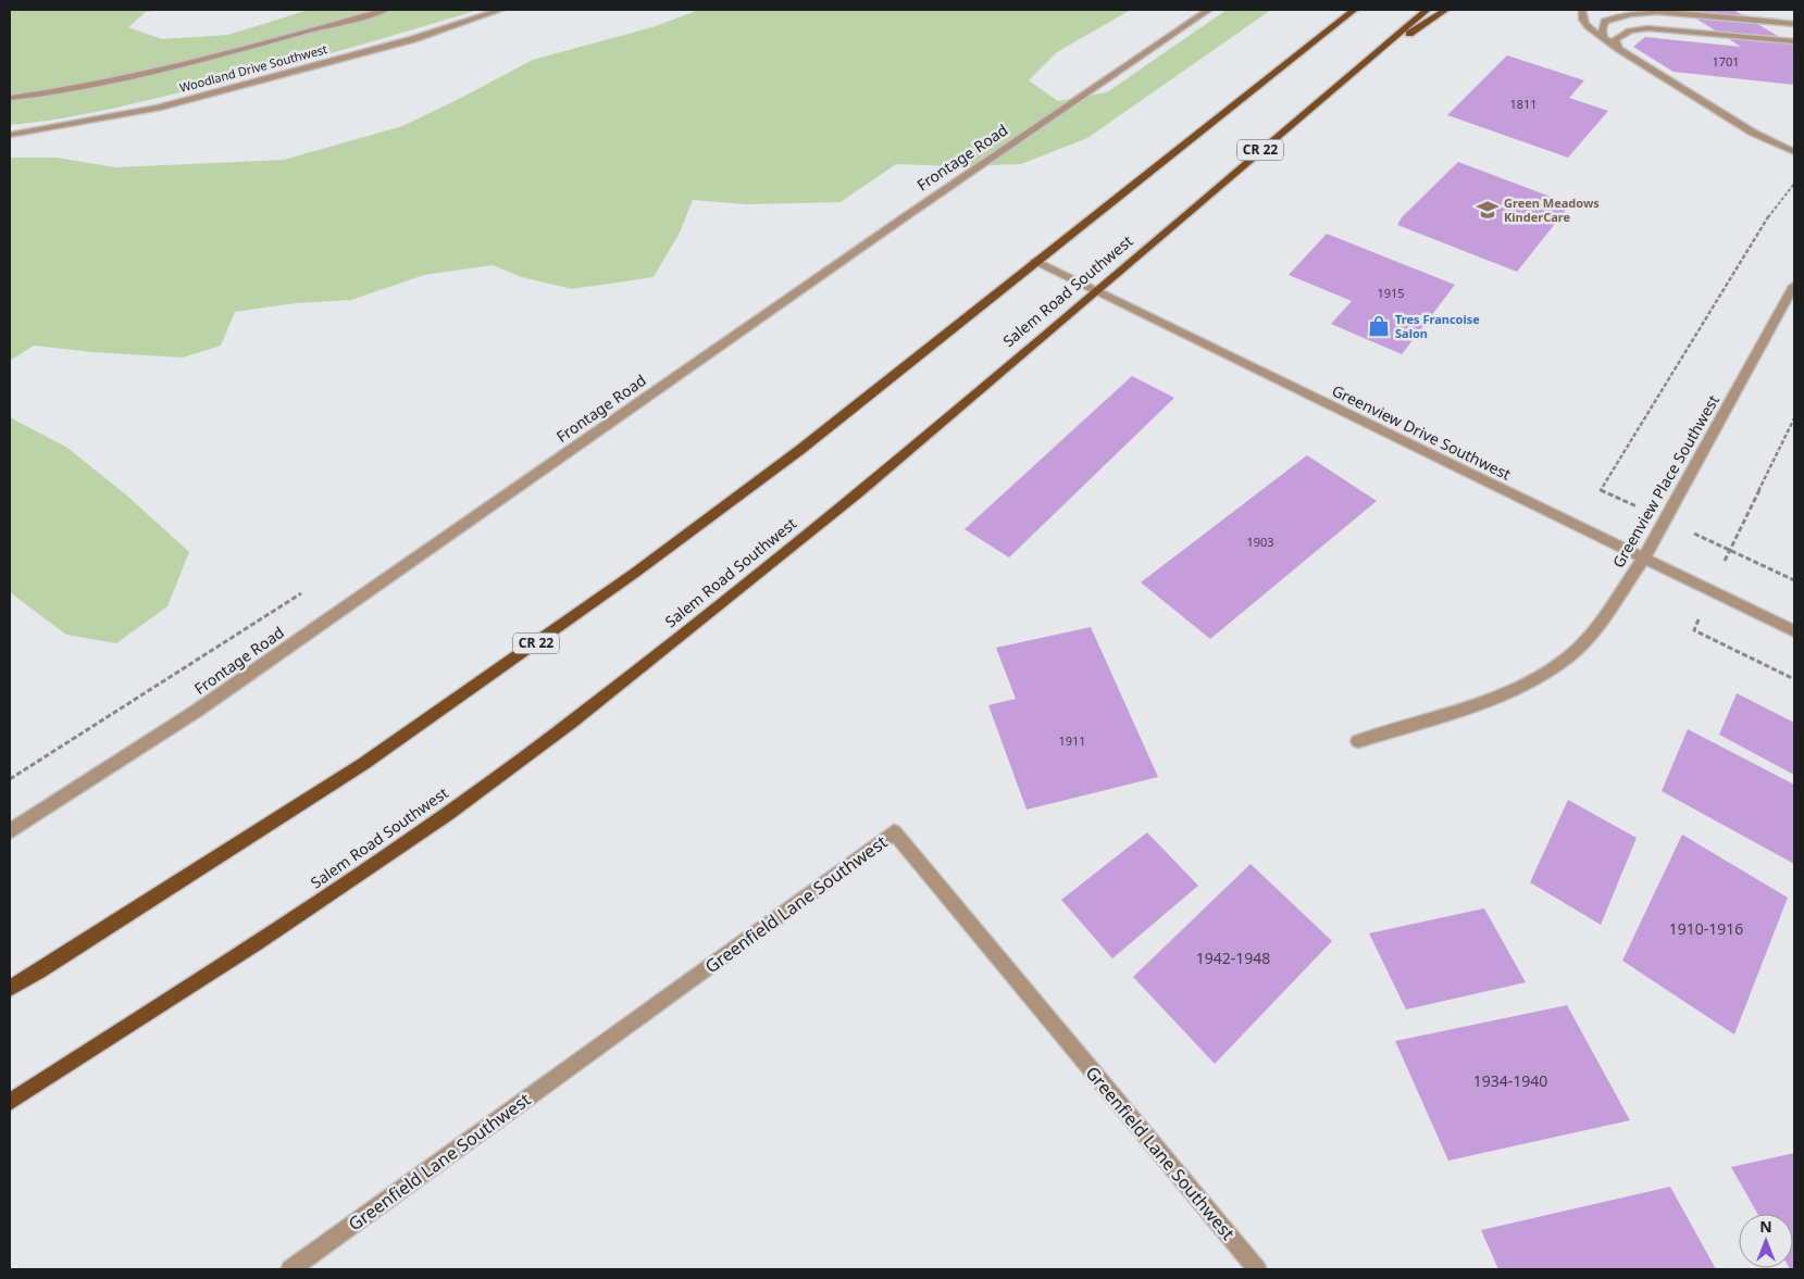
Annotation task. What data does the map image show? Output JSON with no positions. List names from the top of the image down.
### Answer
{
  "streets": {
    "main road": ["CR 22", "Salem Road Southwest"],
    "street": [
      "Woodland Drive Southwest",
      "Frontage Road",
      "Greenview Drive Southwest",
      "Greenview Place Southwest",
      "Greenfield Lane Southwest"
    ]
  },
  "crossings": [
    ["CR 22", "Greenview Drive Southwest"],
    ["Salem Road Southwest", "Greenview Drive Southwest"],
    ["Greenview Drive Southwest", "Greenview Place Southwest"]
  ],
  "places": {
    "school or university": ["Green Meadows KinderCare"],
    "shop": ["Tres Francoise Salon"]
  },
  "house_numbers": [
    "1701",
    "1811",
    "1915",
    "1903",
    "1911",
    "1910-1916",
    "1942-1948",
    "1934-1940"
  ],
  "north": "top"
}
